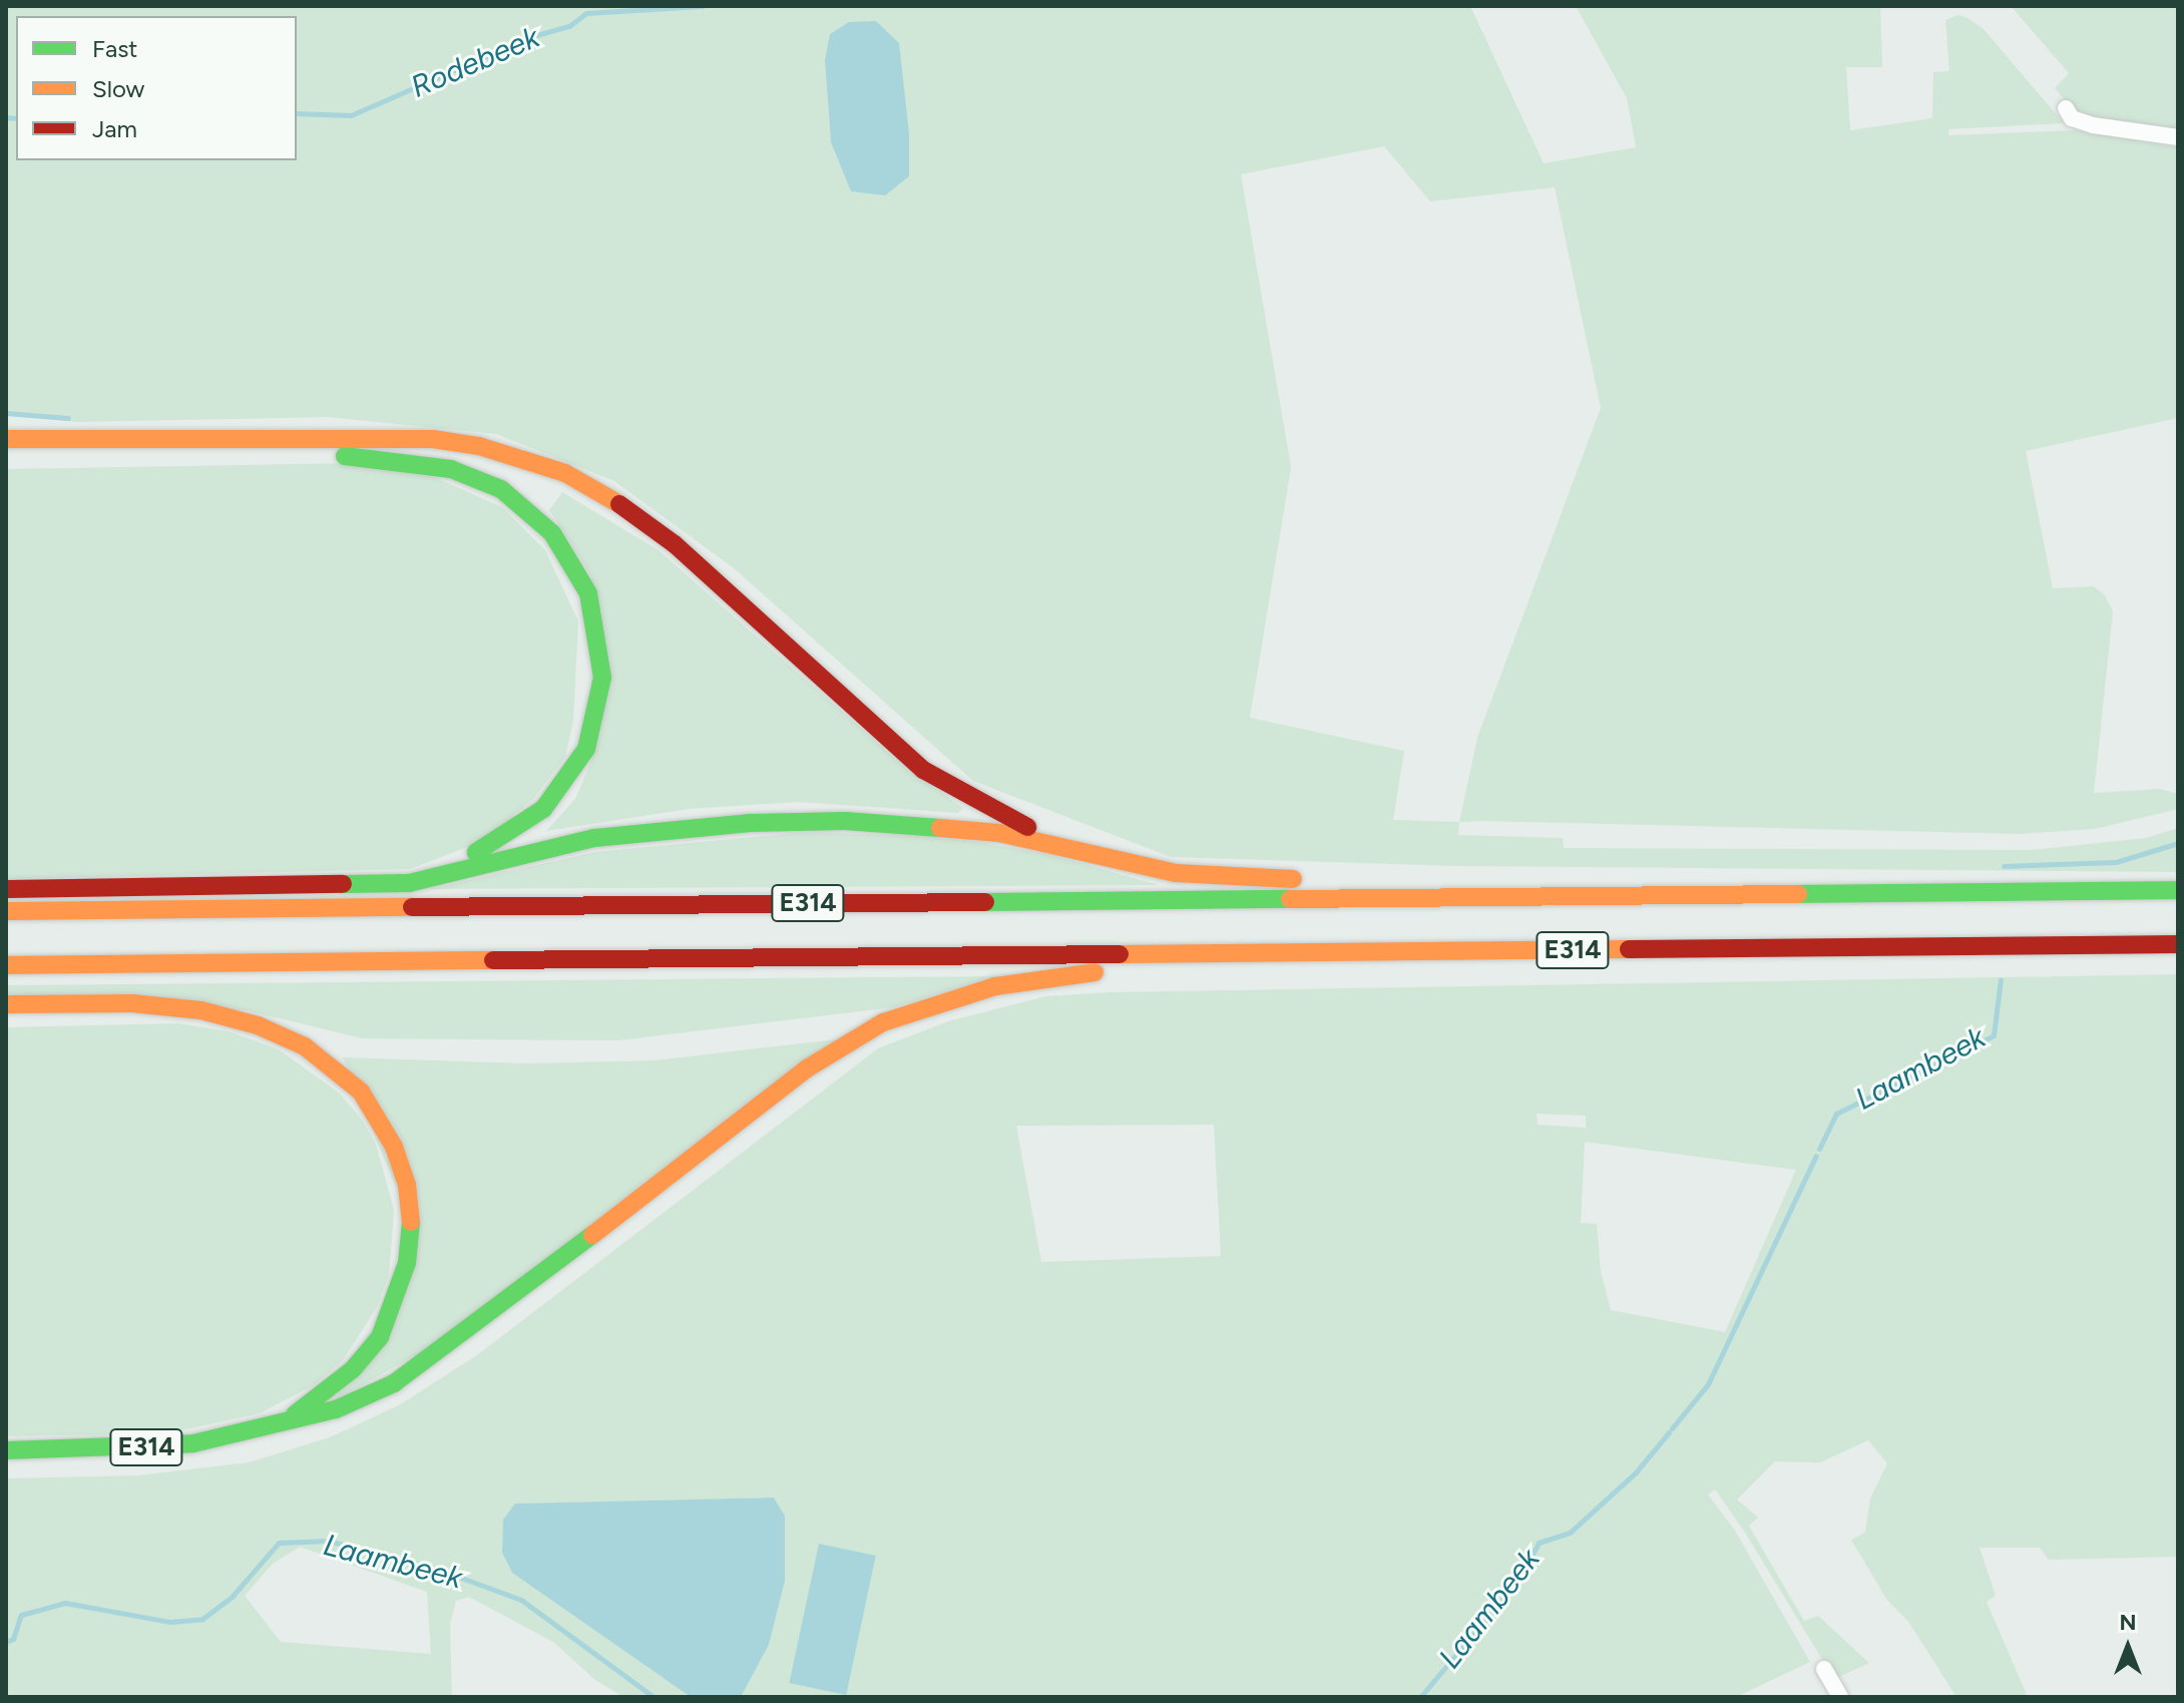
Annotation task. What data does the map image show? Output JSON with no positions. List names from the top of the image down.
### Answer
{
  "streets": {
    "highway": ["E314"]
  },
  "water": ["Rodebeek", "Laambeek"],
  "legend": ["Fast", "Slow", "Jam"],
  "north": "top"
}
